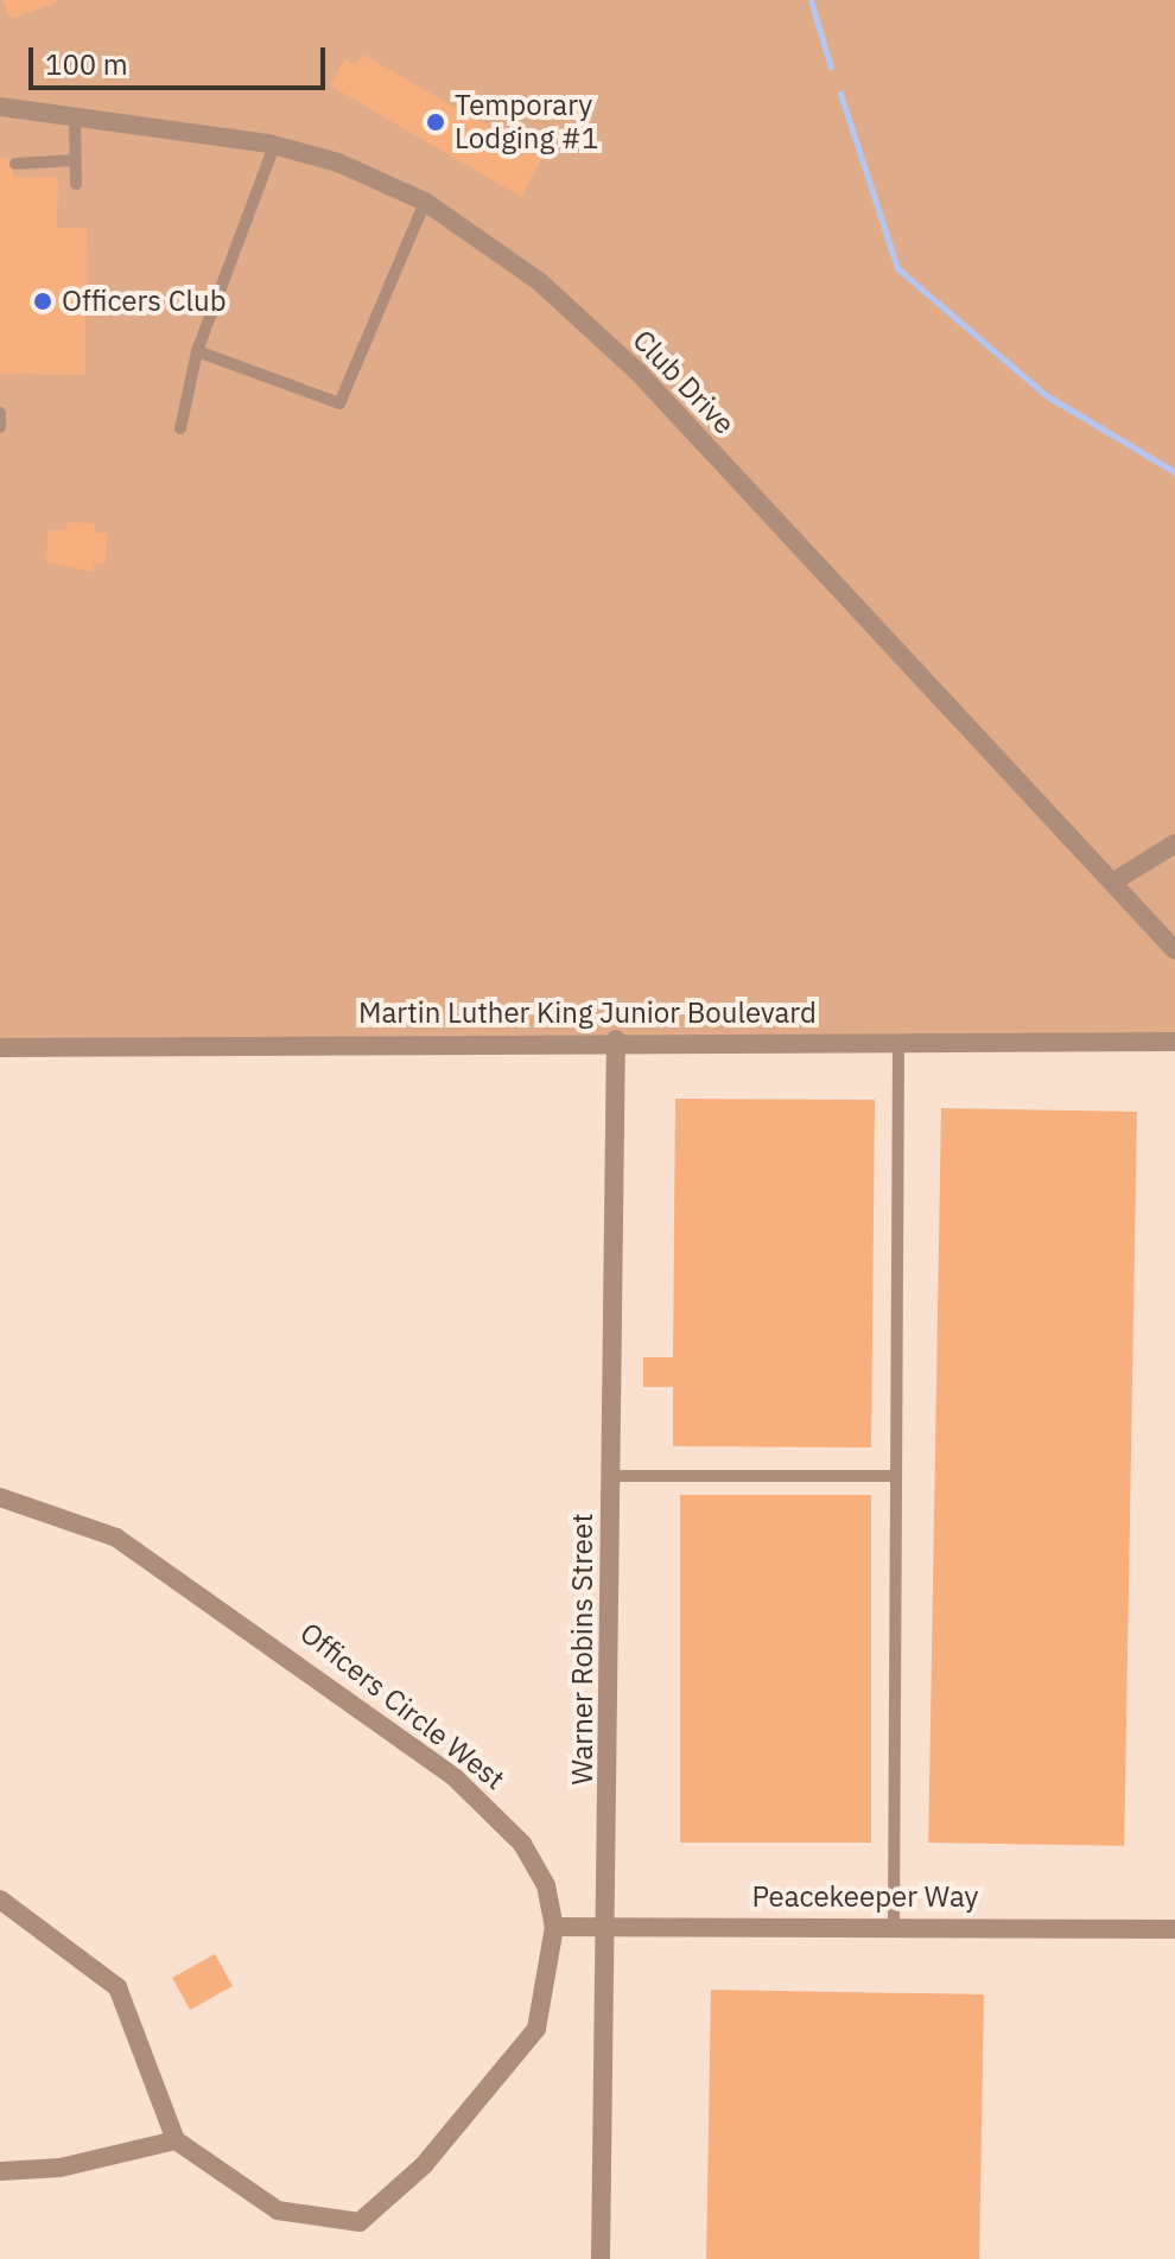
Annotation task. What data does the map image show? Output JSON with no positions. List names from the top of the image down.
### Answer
{
  "streets": {
    "street": [
      "Club Drive",
      "Martin Luther King Junior Boulevard",
      "Warner Robins Street",
      "Officers Circle West",
      "Peacekeeper Way"
    ]
  },
  "crossings": [
    ["Martin Luther King Junior Boulevard", "Warner Robins Street"],
    ["Warner Robins Street", "Peacekeeper Way"],
    ["Officers Circle West", "Peacekeeper Way"]
  ],
  "places": ["Temporary Lodging #1", "Officers Club"],
  "scale_bar": "100 m"
}
